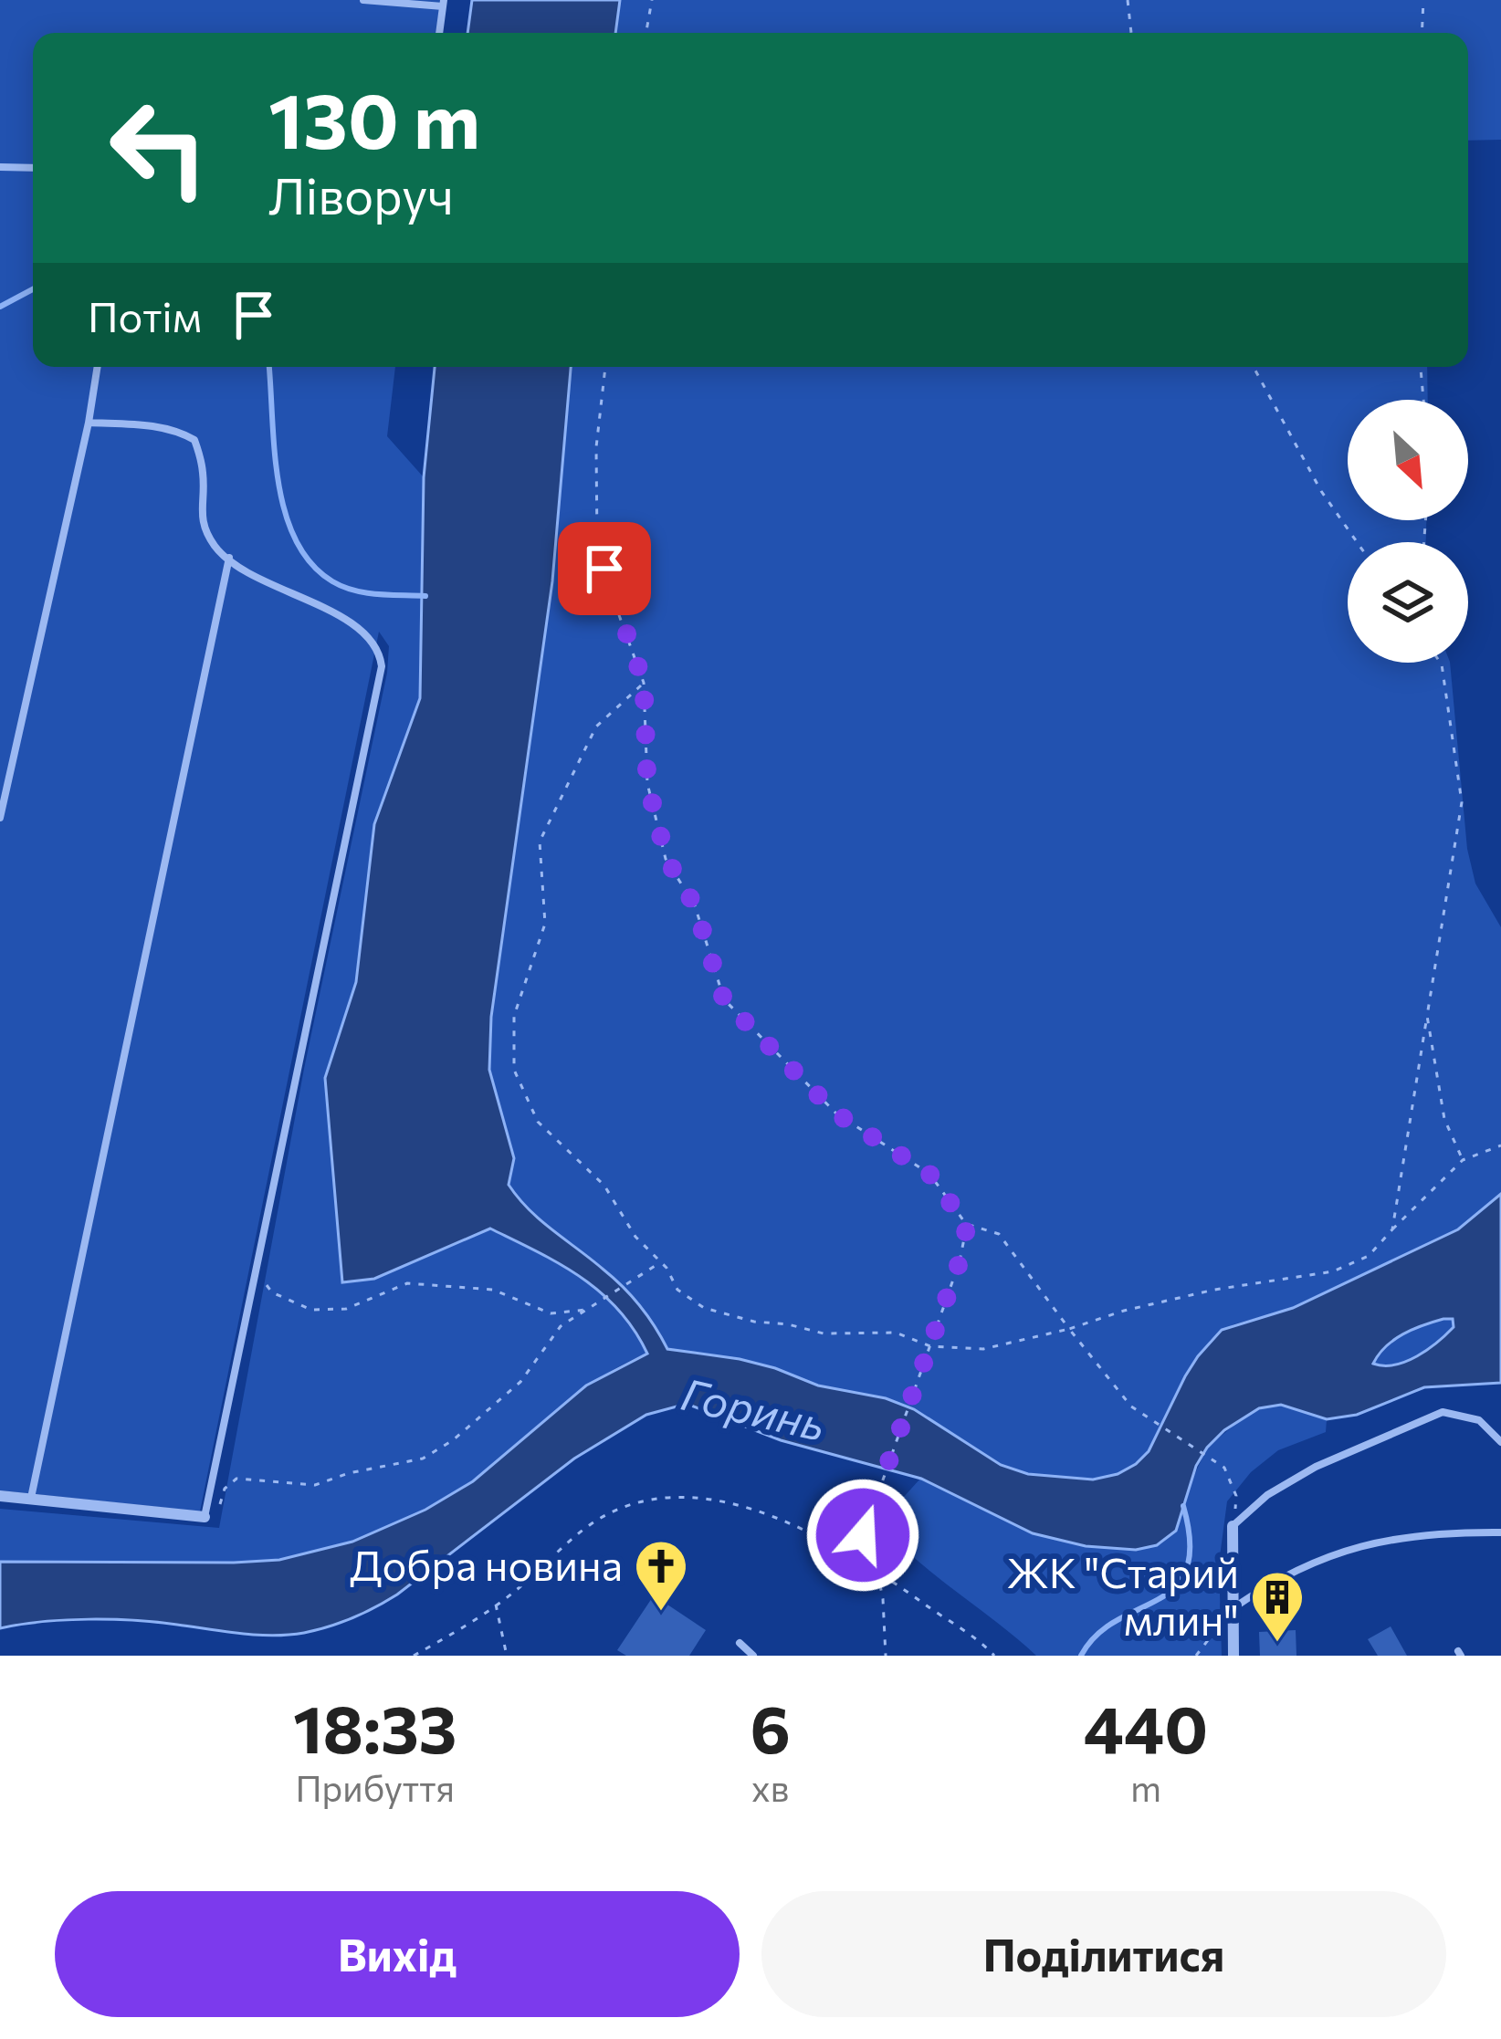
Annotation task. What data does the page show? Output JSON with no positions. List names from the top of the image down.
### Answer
{
  "water": ["Горинь"],
  "places": {
    "church": ["Добра новина"],
    "building": ["ЖК \"Старий млин\""]
  },
  "north": "bottom right",
  "page": {
    "turn": ["130 m", "Ліворуч"],
    "then": "Потім",
    "eta": [
      "18:33",
      "Прибуття",
      "6",
      "хв",
      "440",
      "m"
    ],
    "buttons": ["Вихід", "Поділитися"]
  }
}
